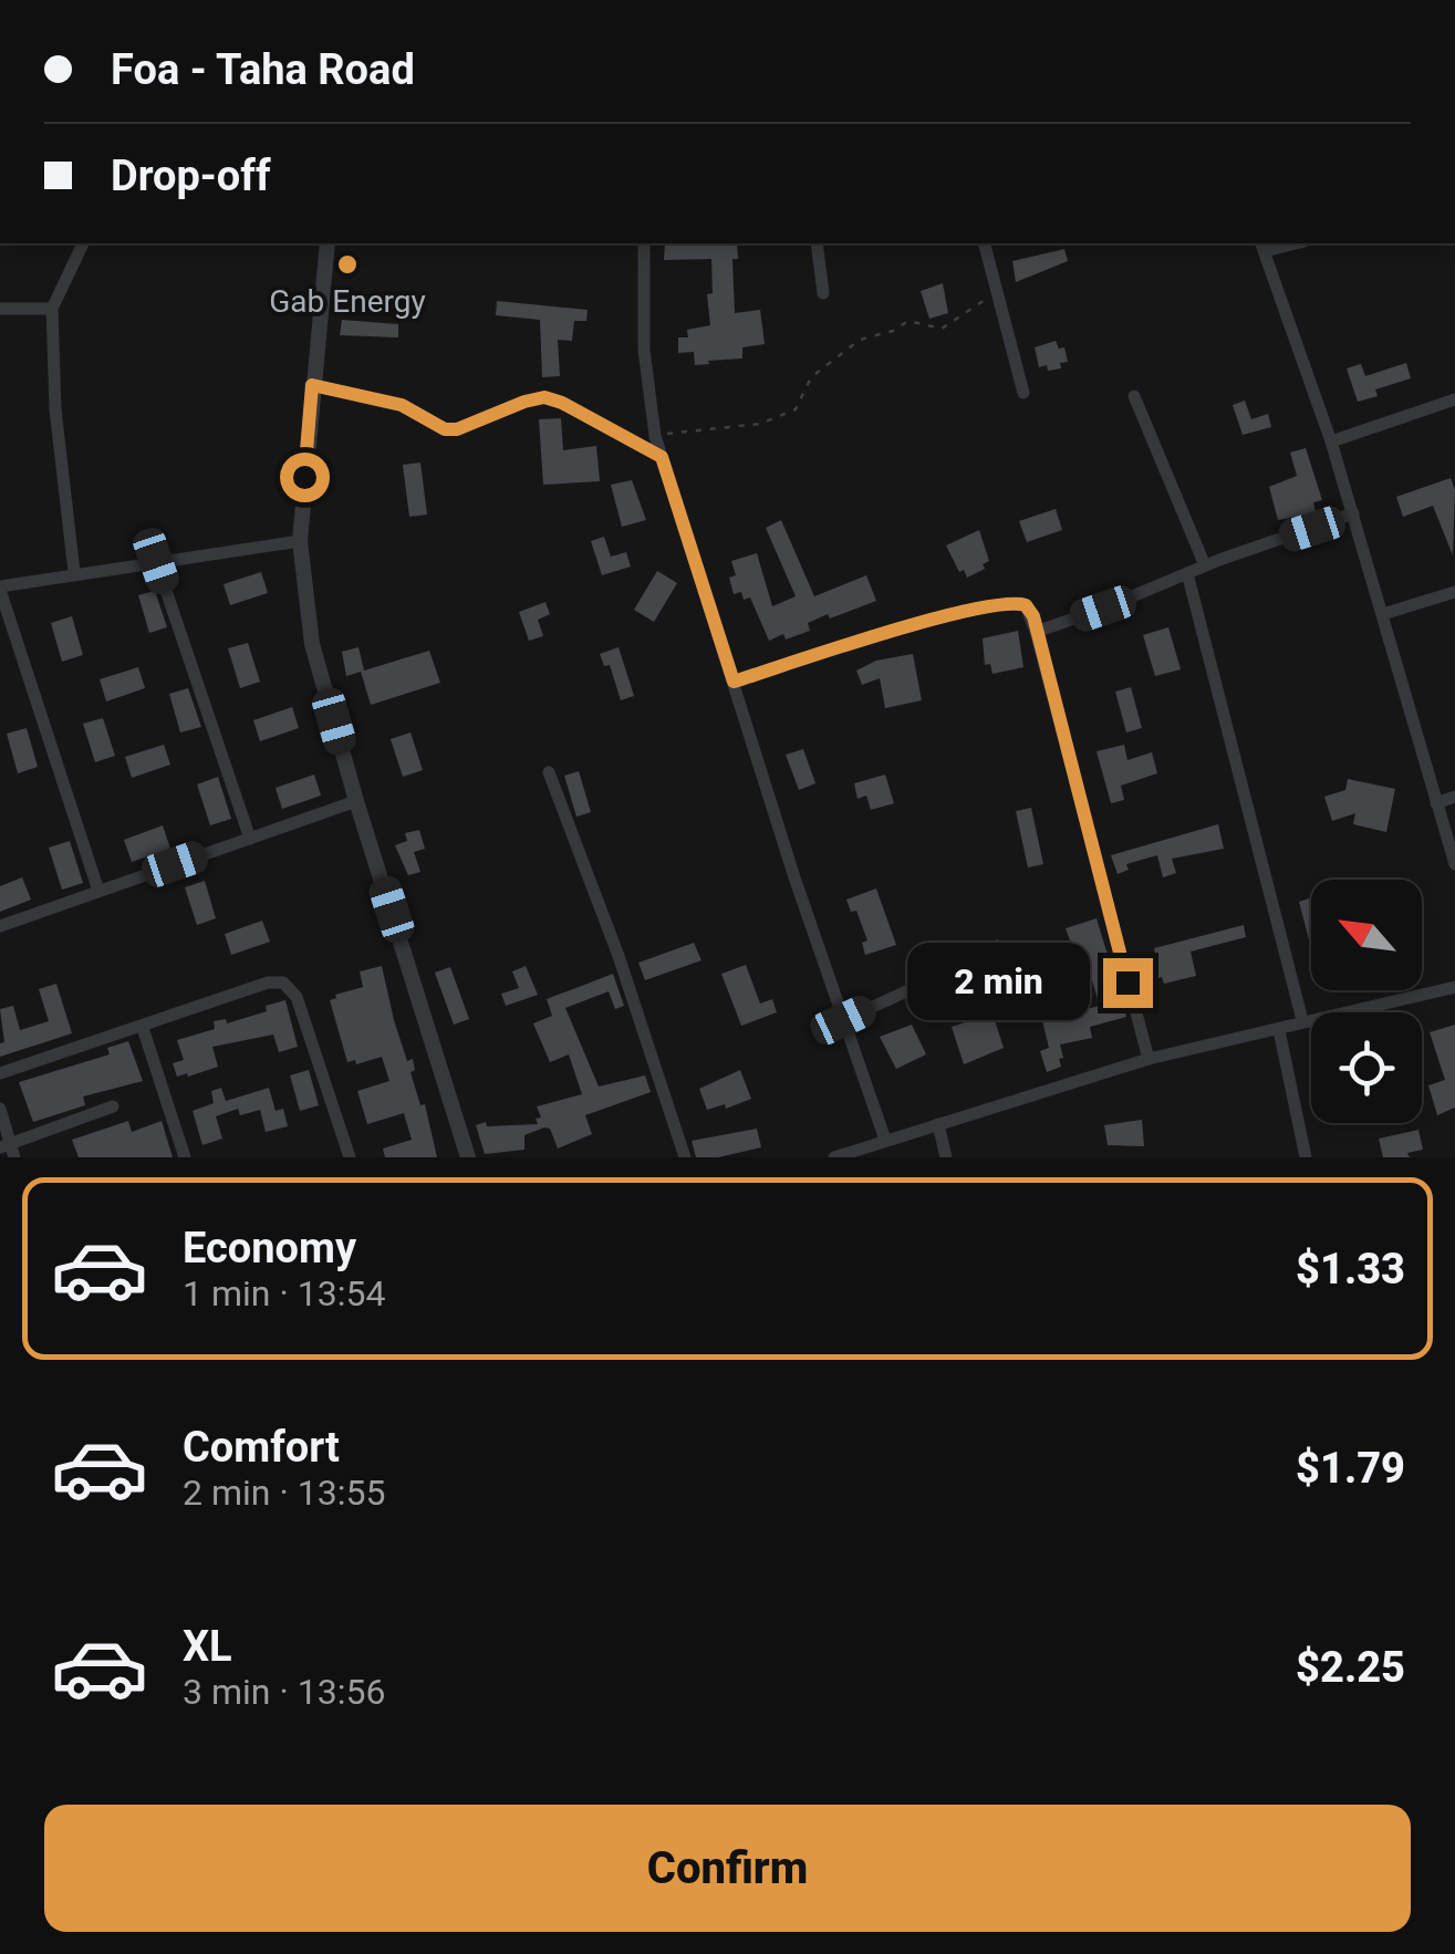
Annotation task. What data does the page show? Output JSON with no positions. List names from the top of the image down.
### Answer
{
  "places": ["Gab Energy"],
  "north": "top left",
  "page": {
    "banner": ["Foa - Taha Road", "Drop-off"],
    "bubble": "2 min",
    "list": [
      {
        "name": "Economy",
        "note": "1 min · 13:54",
        "value": "$1.33"
      },
      {
        "name": "Comfort",
        "note": "2 min · 13:55",
        "value": "$1.79"
      },
      {
        "name": "XL",
        "note": "3 min · 13:56",
        "value": "$2.25"
      }
    ],
    "buttons": "Confirm"
  }
}
